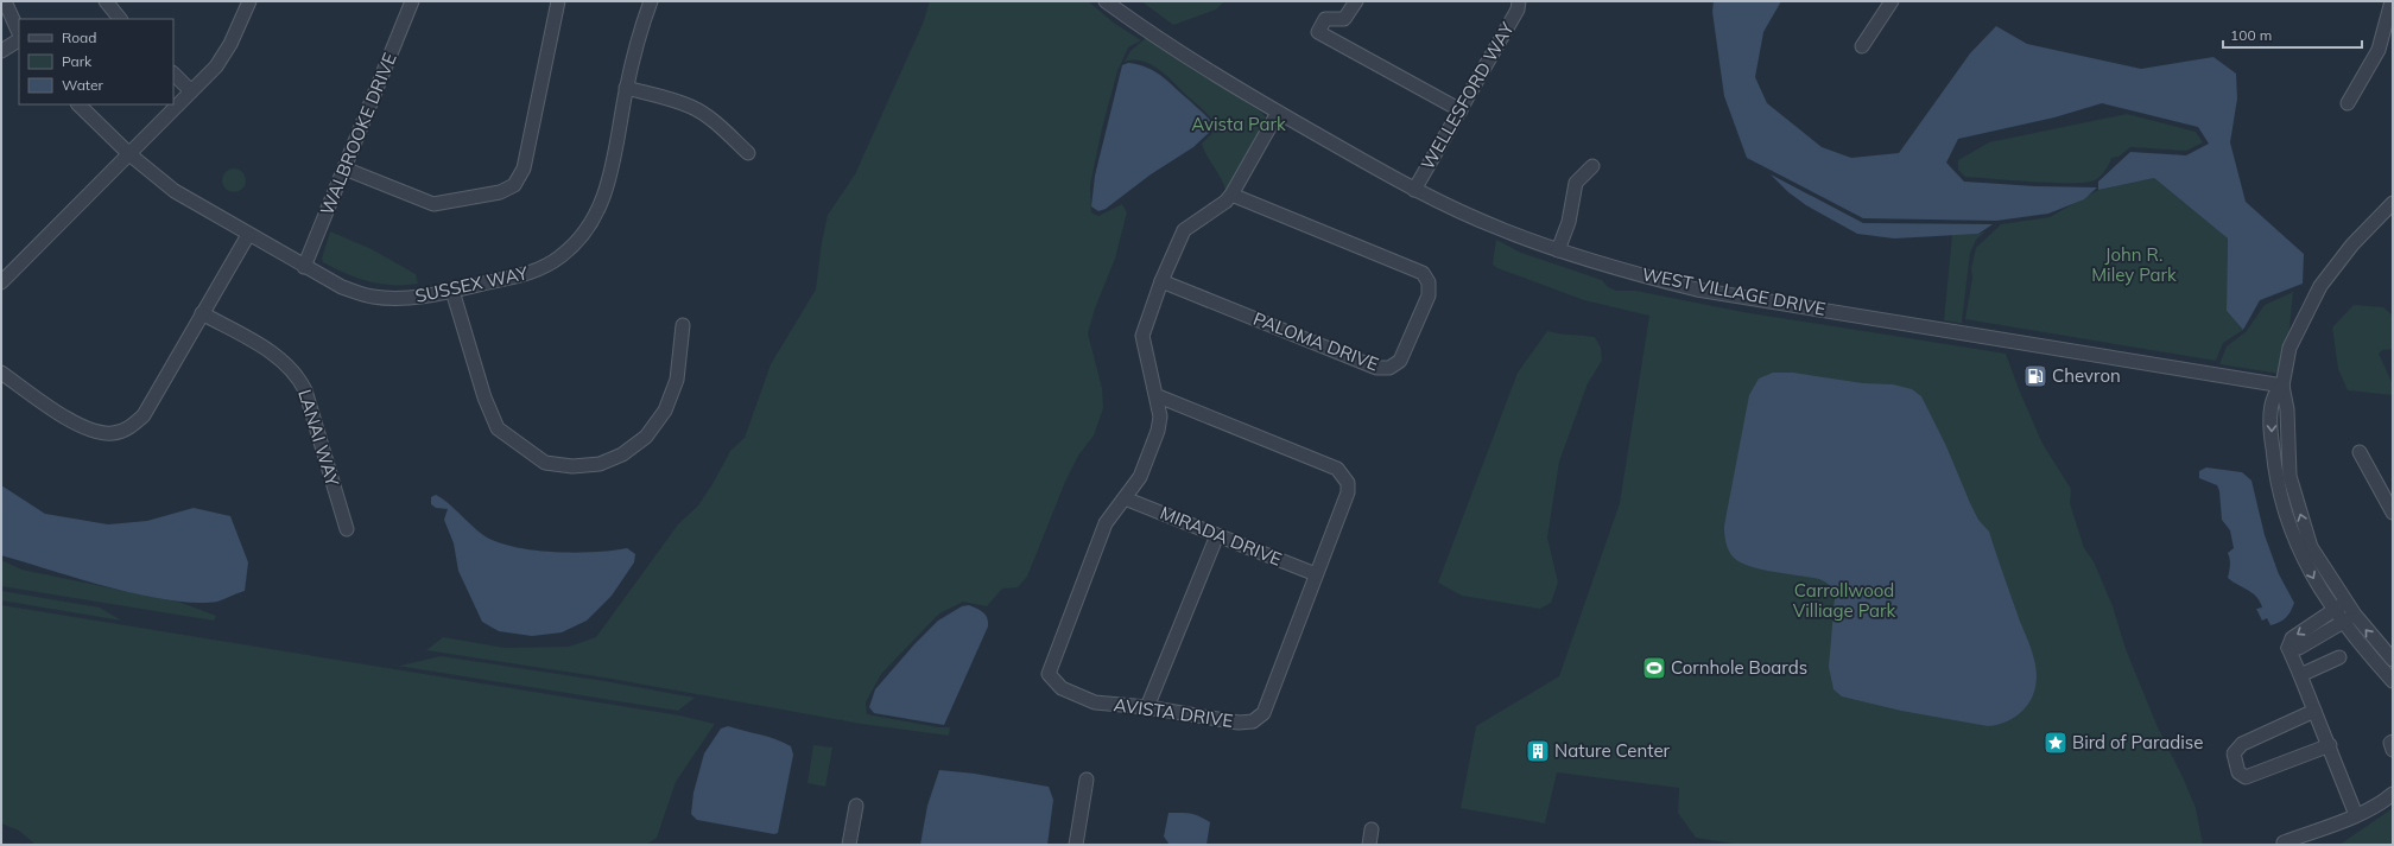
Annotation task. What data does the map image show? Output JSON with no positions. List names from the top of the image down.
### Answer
{
  "streets": {
    "street": [
      "WELLESFORD WAY",
      "WALBROOKE DRIVE",
      "SUSSEX WAY",
      "WEST VILLAGE DRIVE",
      "PALOMA DRIVE",
      "LANAI WAY",
      "MIRADA DRIVE",
      "AVISTA DRIVE"
    ]
  },
  "crossings": [
    ["WELLESFORD WAY", "WEST VILLAGE DRIVE"],
    ["WALBROOKE DRIVE", "SUSSEX WAY"],
    ["WEST VILLAGE DRIVE", "AVISTA DRIVE"],
    ["PALOMA DRIVE", "AVISTA DRIVE"],
    ["MIRADA DRIVE", "AVISTA DRIVE"]
  ],
  "parks": ["Avista Park", "John R. Miley Park", "Carrollwood Villiage Park"],
  "places": {
    "fuel station": ["Chevron"],
    "sports": ["Cornhole Boards"],
    "place": ["Bird of Paradise"],
    "building": ["Nature Center"]
  },
  "legend": ["Road", "Park", "Water"],
  "scale_bar": "100 m"
}
